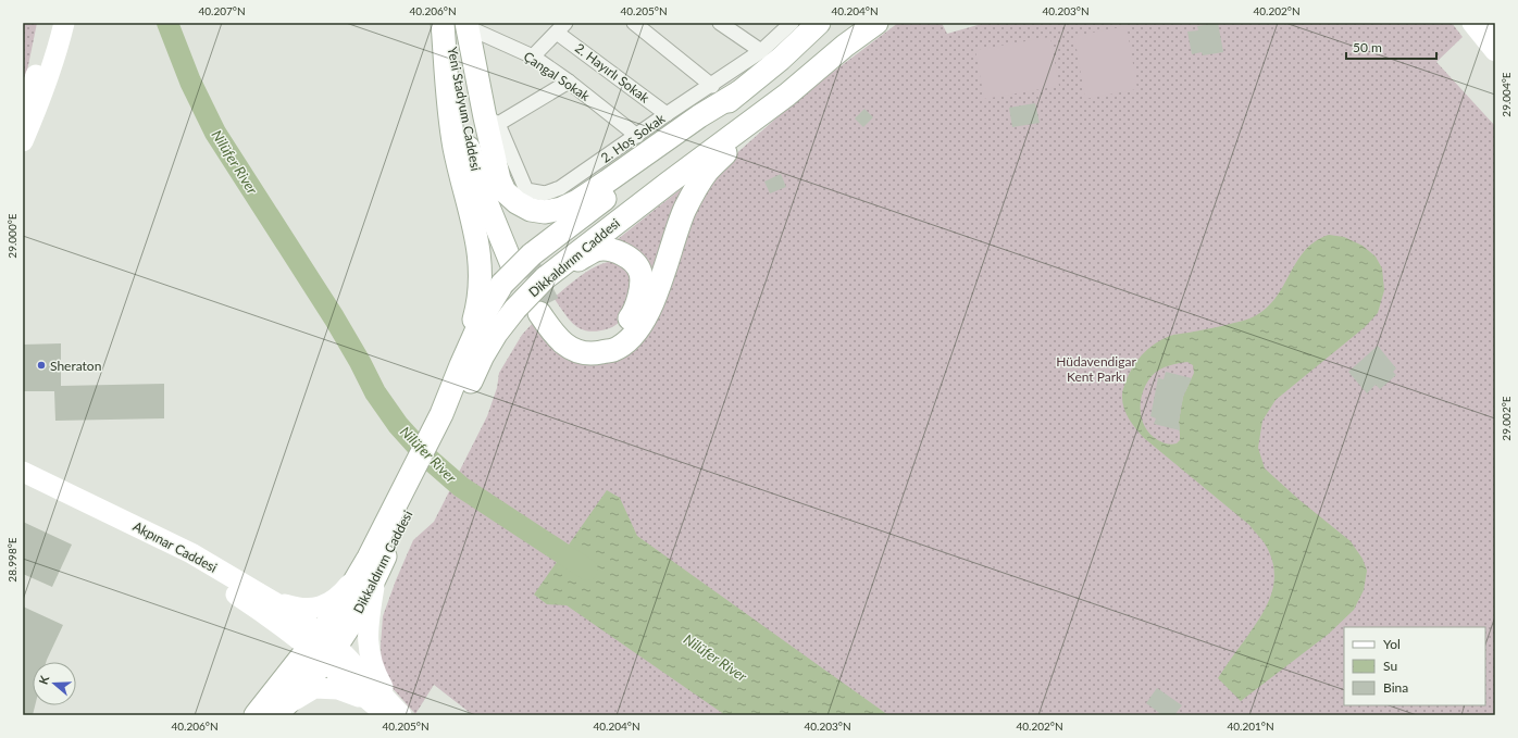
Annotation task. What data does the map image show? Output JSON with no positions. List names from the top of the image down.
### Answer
{
  "streets": {
    "main road": ["Yeni Stadyum Caddesi", "Dikkaldırım Caddesi", "Akpınar Caddesi"],
    "street": ["2. Hayırlı Sokak", "Çangal Sokak", "2. Hoş Sokak"]
  },
  "crossings": [
    ["2. Hayırlı Sokak", "2. Hoş Sokak"],
    ["Çangal Sokak", "Yeni Stadyum Caddesi"],
    ["Çangal Sokak", "2. Hoş Sokak"],
    ["Yeni Stadyum Caddesi", "Dikkaldırım Caddesi"],
    ["Dikkaldırım Caddesi", "Akpınar Caddesi"]
  ],
  "water": ["Nilüfer River"],
  "parks": ["Hüdavendigar Kent Parkı"],
  "places": ["Sheraton"],
  "legend": ["Yol", "Su", "Bina"],
  "scale_bar": "50 m",
  "north": "left",
  "coordinates": [
    "40.207°N",
    "40.206°N",
    "40.205°N",
    "40.204°N",
    "40.203°N",
    "40.202°N",
    "29.004°E",
    "29.000°E",
    "29.002°E",
    "28.998°E",
    "40.201°N"
  ]
}
